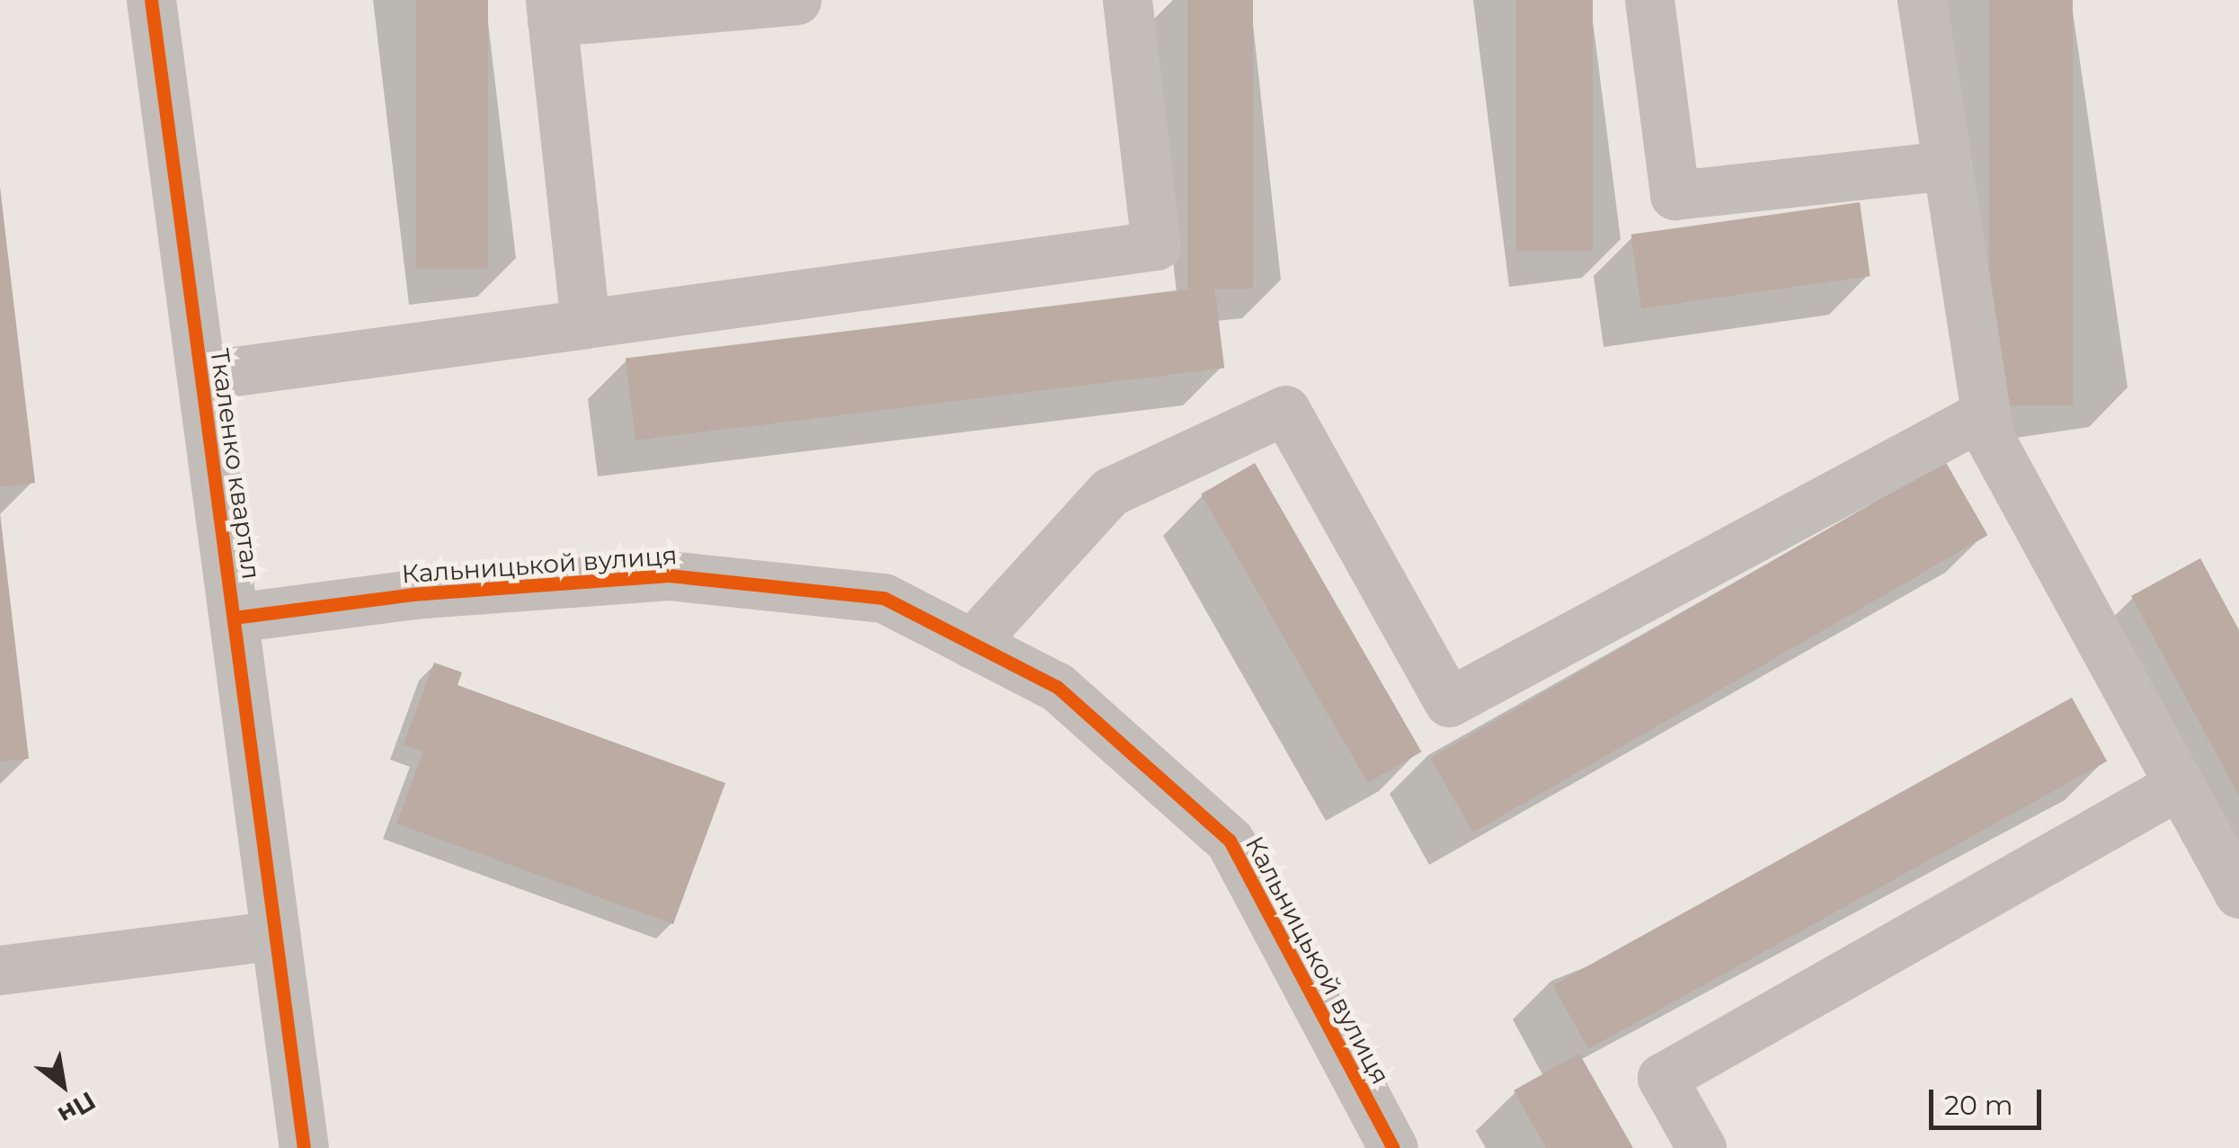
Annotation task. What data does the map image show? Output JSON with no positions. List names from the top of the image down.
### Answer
{
  "streets": {
    "street": ["Ткаленко квартал", "Кальницькой вулиця"]
  },
  "crossings": [
    ["Ткаленко квартал", "Кальницькой вулиця"]
  ],
  "scale_bar": "20 m",
  "north": "bottom right"
}
